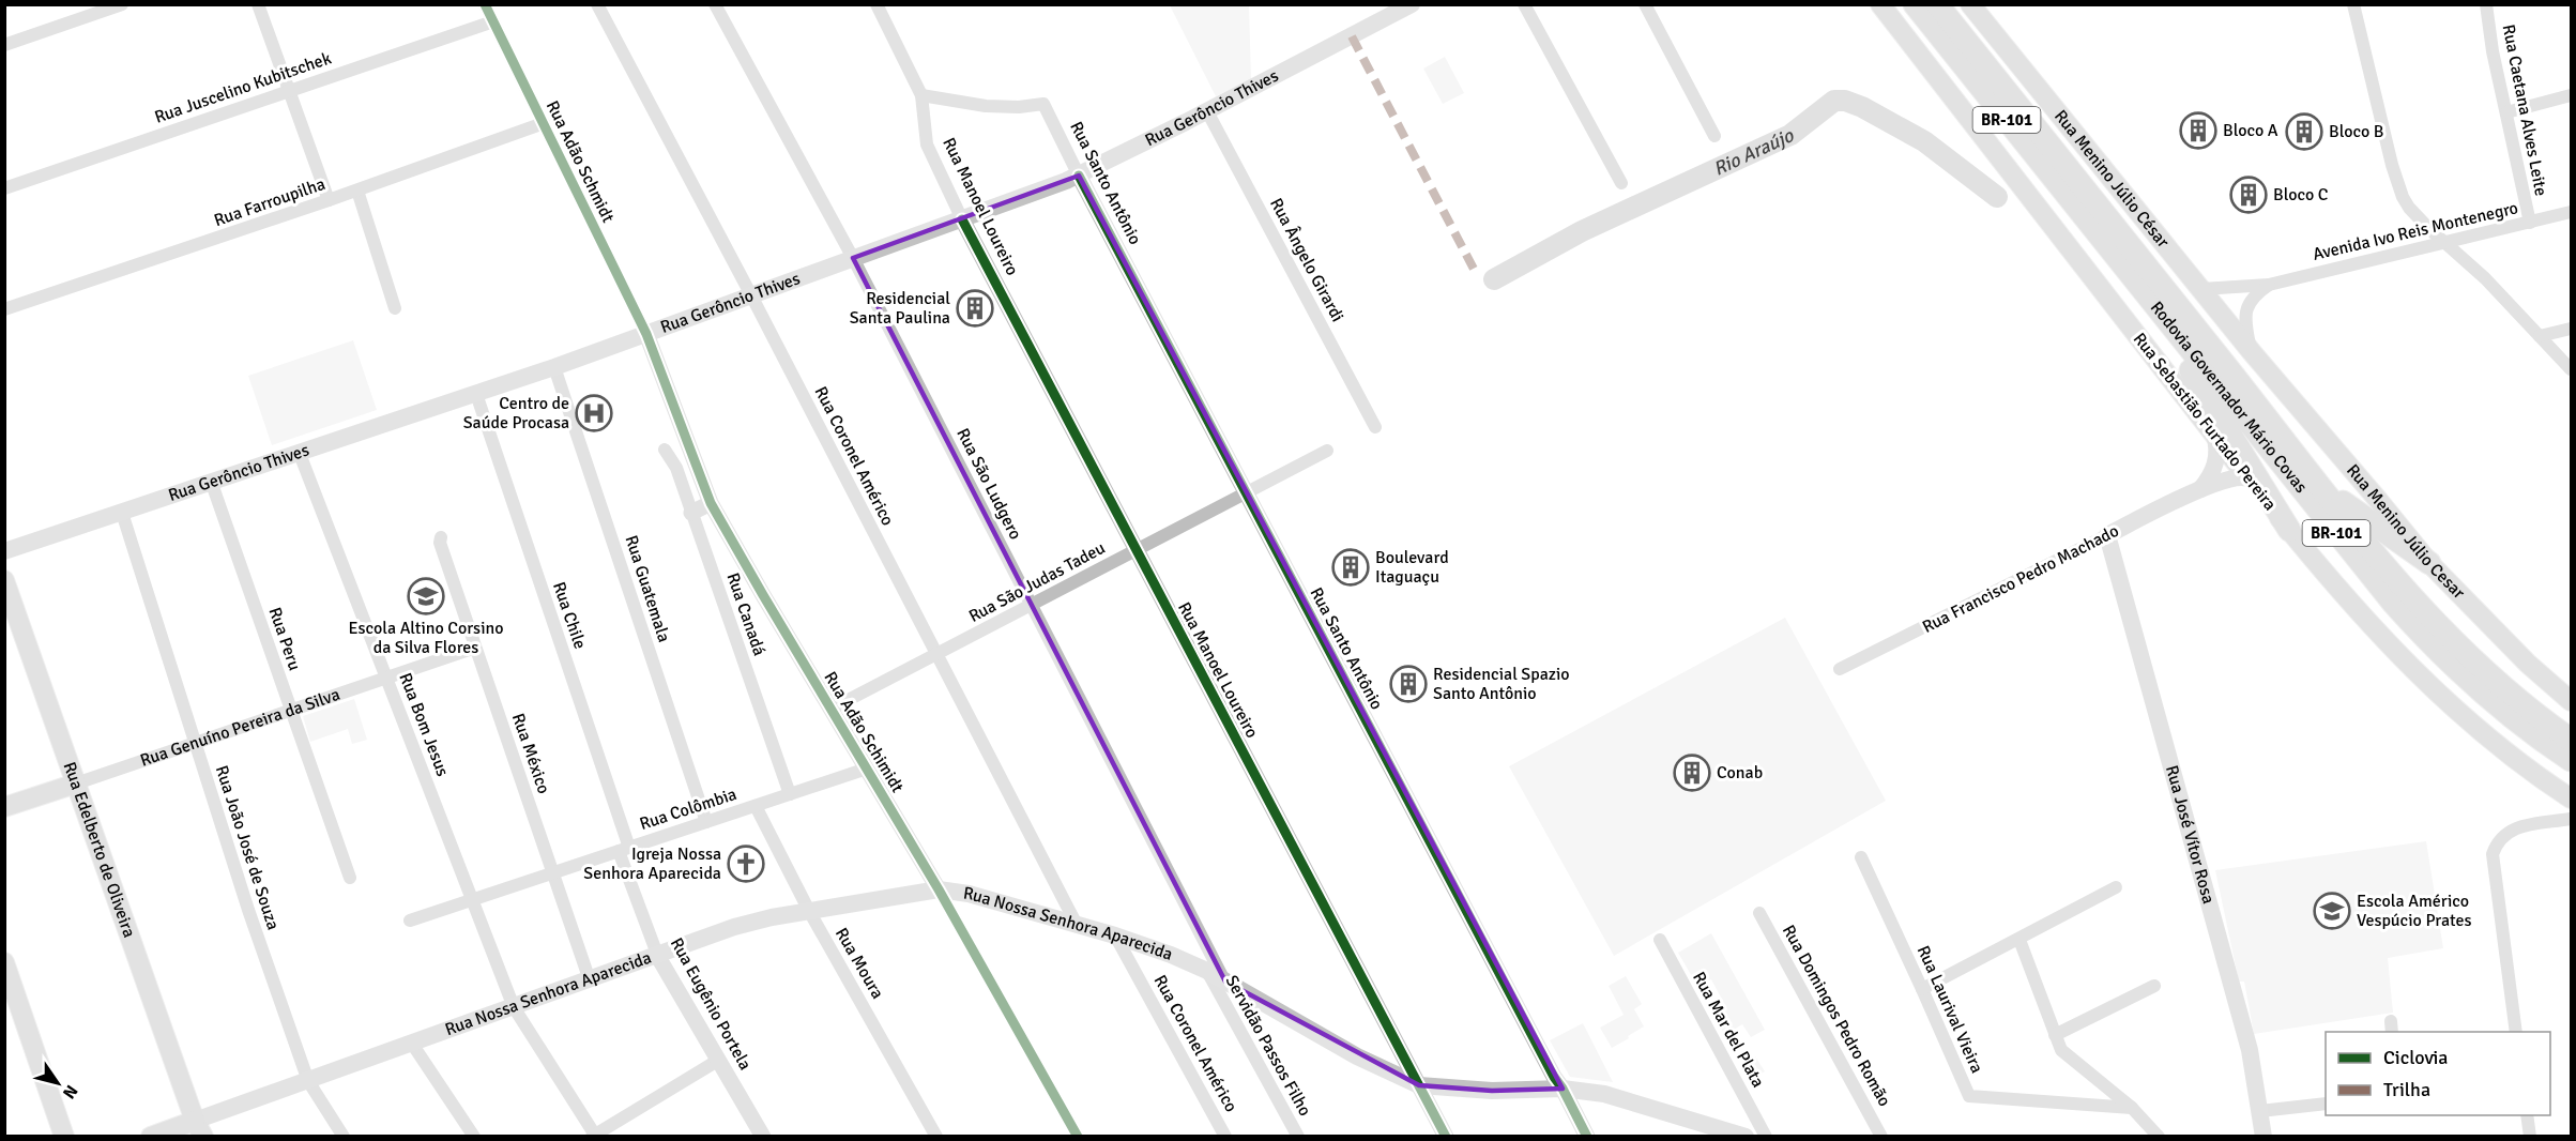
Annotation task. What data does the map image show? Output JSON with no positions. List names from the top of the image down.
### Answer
{
  "streets": {
    "highway": ["BR-101", "Rodovia Governador Mário Covas"],
    "main road": [
      "Rua Gerôncio Thives",
      "Rua Menino Júlio César",
      "Rua Sebastião Furtado Pereira",
      "Rua Menino Júlio Cesar",
      "Rua Francisco Pedro Machado",
      "Rua Genuíno Pereira da Silva",
      "Rua José Vítor Rosa",
      "Rua Edelberto de Oliveira",
      "Rua Nossa Senhora Aparecida"
    ],
    "street": [
      "Rua Juscelino Kubitschek",
      "Rua Caetana Alves Leite",
      "Rua Adão Schmidt",
      "Rua Santo Antônio",
      "Rua Farroupilha",
      "Rua Manoel Loureiro",
      "Avenida Ivo Reis Montenegro",
      "Rua Ângelo Girardi",
      "Rua Coronel Américo",
      "Rua São Ludgero",
      "Rua São Judas Tadeu",
      "Rua Guatemala",
      "Rua Canadá",
      "Rua Chile",
      "Rua Peru",
      "Rua Bom Jesus",
      "Rua Adão Schimidt",
      "Rua México",
      "Rua Colômbia",
      "Rua João José de Souza",
      "Rua Moura",
      "Rua Eugênio Portela",
      "Rua Laurival Vieira",
      "Rua Domingos Pedro Romão",
      "Rua Mar del Plata",
      "Servidão Passos Filho"
    ]
  },
  "crossings": [
    ["Rua Juscelino Kubitschek", "Rua Adão Schmidt"],
    ["Rua Gerôncio Thives", "Rua Adão Schmidt"],
    ["Rua Gerôncio Thives", "Rua Santo Antônio"],
    ["Rua Gerôncio Thives", "Rua Manoel Loureiro"],
    ["Rua Gerôncio Thives", "Rua Ângelo Girardi"],
    ["Rua Gerôncio Thives", "Rua Coronel Américo"],
    ["Rua Gerôncio Thives", "Rua São Ludgero"],
    ["Rua Gerôncio Thives", "Rua Guatemala"],
    ["Rua Gerôncio Thives", "Rua Chile"],
    ["Rua Gerôncio Thives", "Rua Peru"],
    ["Rua Gerôncio Thives", "Rua Bom Jesus"],
    ["Rua Gerôncio Thives", "Rua Adão Schimidt"],
    ["Rua Gerôncio Thives", "Rua João José de Souza"],
    ["Rua Caetana Alves Leite", "Avenida Ivo Reis Montenegro"],
    ["Rua Adão Schmidt", "Rua Farroupilha"],
    ["Rua Adão Schmidt", "Rua Adão Schimidt"],
    ["Rua Menino Júlio César", "Avenida Ivo Reis Montenegro"],
    ["Rua Menino Júlio César", "Rua Menino Júlio Cesar"],
    ["Rua Santo Antônio", "Rua Manoel Loureiro"],
    ["Rua Santo Antônio", "Rua São Judas Tadeu"],
    ["Rua Santo Antônio", "Rua Nossa Senhora Aparecida"],
    ["Rua Manoel Loureiro", "Rua São Judas Tadeu"],
    ["Rua Manoel Loureiro", "Rua Nossa Senhora Aparecida"],
    ["Rua Sebastião Furtado Pereira", "Rua Francisco Pedro Machado"],
    ["Rua Coronel Américo", "Rua São Judas Tadeu"],
    ["Rua Coronel Américo", "Rua Nossa Senhora Aparecida"],
    ["Rua São Ludgero", "Rua São Judas Tadeu"],
    ["Rua São Ludgero", "Rua Nossa Senhora Aparecida"],
    ["Rua Francisco Pedro Machado", "Rua José Vítor Rosa"],
    ["Rua São Judas Tadeu", "Rua Adão Schimidt"],
    ["Rua Guatemala", "Rua Colômbia"],
    ["Rua Canadá", "Rua Colômbia"],
    ["Rua Chile", "Rua Colômbia"],
    ["Rua Chile", "Rua Eugênio Portela"],
    ["Rua Peru", "Rua Genuíno Pereira da Silva"],
    ["Rua Bom Jesus", "Rua Genuíno Pereira da Silva"],
    ["Rua Bom Jesus", "Rua Colômbia"],
    ["Rua Bom Jesus", "Rua Nossa Senhora Aparecida"],
    ["Rua Genuíno Pereira da Silva", "Rua México"],
    ["Rua Genuíno Pereira da Silva", "Rua João José de Souza"],
    ["Rua Genuíno Pereira da Silva", "Rua Edelberto de Oliveira"],
    ["Rua Adão Schimidt", "Rua Colômbia"],
    ["Rua Adão Schimidt", "Rua Nossa Senhora Aparecida"],
    ["Rua México", "Rua Colômbia"],
    ["Rua México", "Rua Nossa Senhora Aparecida"],
    ["Rua Colômbia", "Rua Moura"],
    ["Rua Colômbia", "Rua Eugênio Portela"],
    ["Rua João José de Souza", "Rua Nossa Senhora Aparecida"],
    ["Rua Edelberto de Oliveira", "Rua Nossa Senhora Aparecida"],
    ["Rua Nossa Senhora Aparecida", "Rua Moura"],
    ["Rua Nossa Senhora Aparecida", "Rua Eugênio Portela"],
    ["Rua Nossa Senhora Aparecida", "Servidão Passos Filho"]
  ],
  "water": ["Rio Araújo"],
  "places": {
    "building": [
      "Bloco A",
      "Bloco B",
      "Bloco C",
      "Residencial Santa Paulina",
      "Boulevard Itaguaçu",
      "Residencial Spazio Santo Antônio",
      "Conab"
    ],
    "hospital": ["Centro de Saúde Procasa"],
    "school or university": ["Escola Altino Corsino da Silva Flores", "Escola Américo Vespúcio Prates"],
    "church": ["Igreja Nossa Senhora Aparecida"]
  },
  "legend": ["Ciclovia", "Trilha"],
  "north": "bottom right"
}
